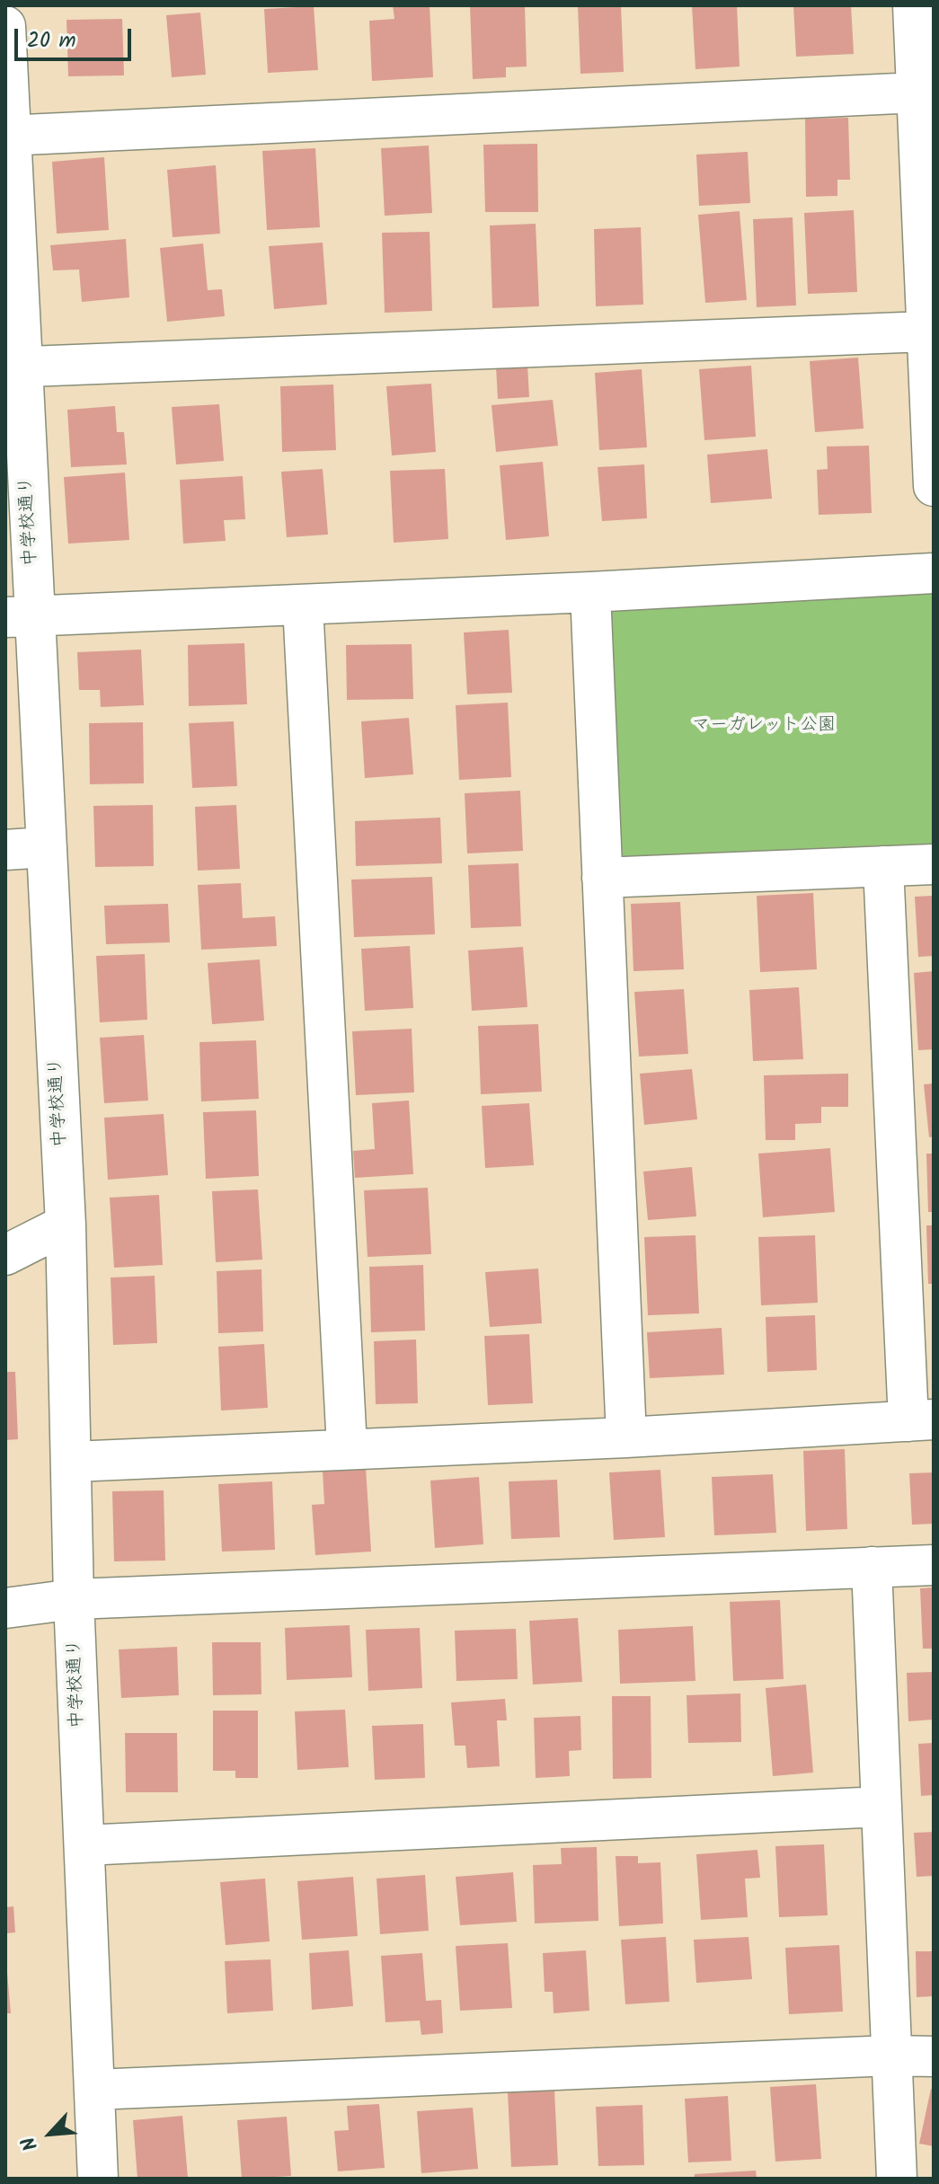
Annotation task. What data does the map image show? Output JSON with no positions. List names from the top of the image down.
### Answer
{
  "streets": {
    "street": ["中学校通り"]
  },
  "parks": ["マーガレット公園"],
  "scale_bar": "20 m",
  "north": "bottom left"
}
